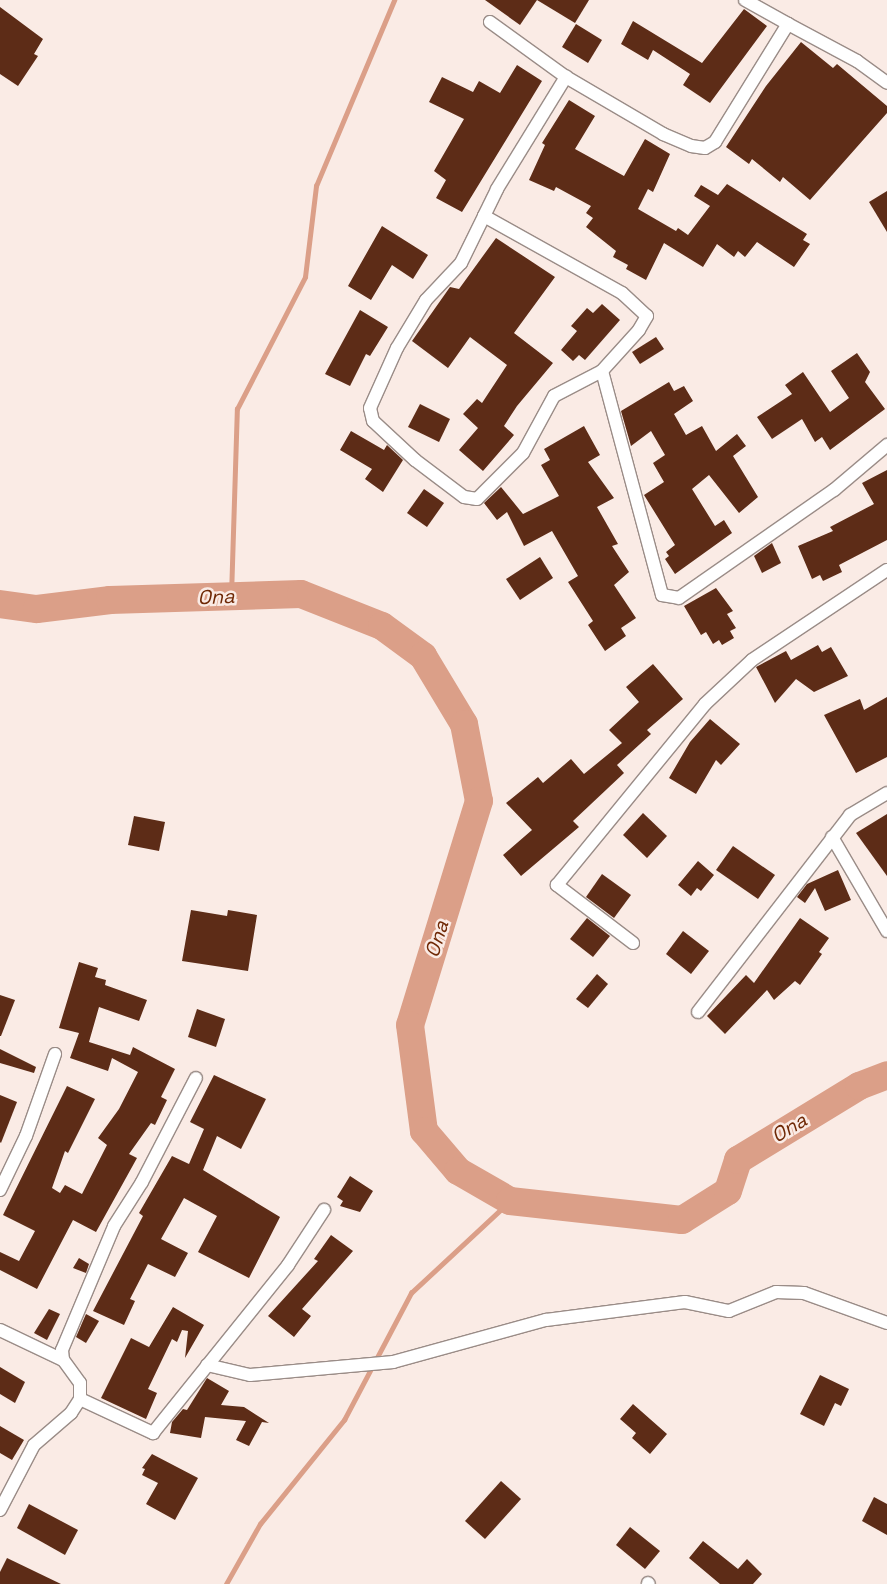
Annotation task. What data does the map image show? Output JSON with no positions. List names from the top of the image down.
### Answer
{
  "water": ["Ona"]
}
